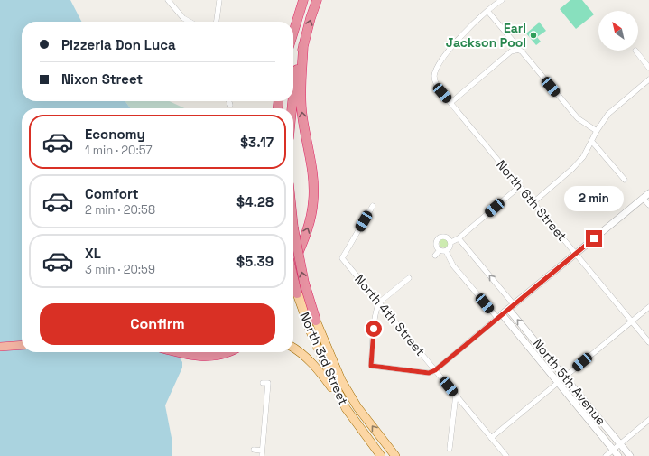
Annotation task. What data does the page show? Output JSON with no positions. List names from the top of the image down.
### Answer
{
  "streets": {
    "main road": ["North 3rd Street"],
    "street": ["North 6th Street", "North 4th Street", "North 5th Avenue"]
  },
  "places": ["Earl Jackson Pool"],
  "north": "top left",
  "page": {
    "banner": ["Pizzeria Don Luca", "Nixon Street"],
    "list": [
      {
        "name": "Economy",
        "note": "1 min · 20:57",
        "value": "$3.17"
      },
      {
        "name": "Comfort",
        "note": "2 min · 20:58",
        "value": "$4.28"
      },
      {
        "name": "XL",
        "note": "3 min · 20:59",
        "value": "$5.39"
      }
    ],
    "bubble": "2 min",
    "buttons": "Confirm"
  }
}
